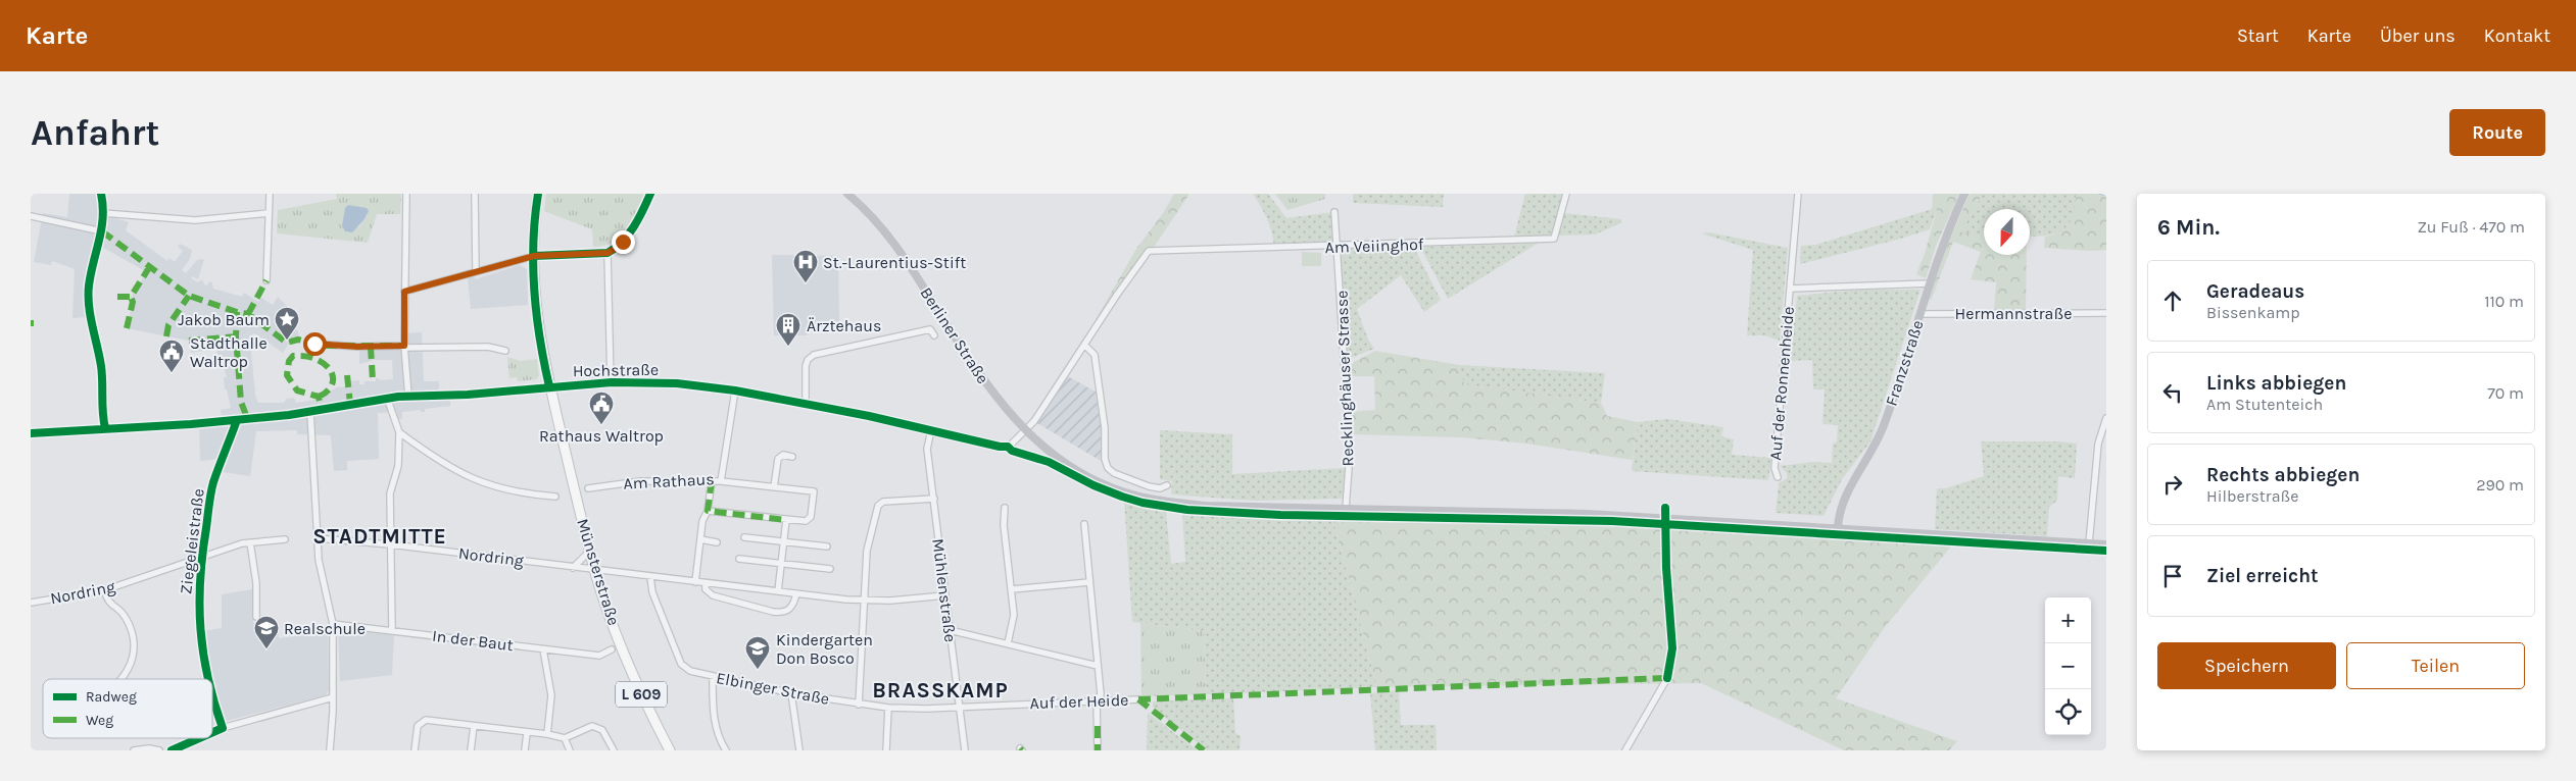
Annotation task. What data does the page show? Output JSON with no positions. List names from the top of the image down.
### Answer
{
  "streets": {
    "main road": [
      "Berliner Straße",
      "Franzstraße",
      "Münsterstraße",
      "L 609"
    ],
    "street": [
      "Am Veiinghof",
      "Hermannstraße",
      "Hochstraße",
      "Recklinghäuser Strasse",
      "Auf der Ronnenheide",
      "Am Rathaus",
      "Ziegeleistraße",
      "Nordring",
      "Mühlenstraße",
      "In der Baut",
      "Elbinger Straße",
      "Auf der Heide"
    ]
  },
  "crossings": [
    ["Am Veiinghof", "Recklinghäuser Strasse"],
    ["Hermannstraße", "Franzstraße"],
    ["Franzstraße", "Auf der Ronnenheide"],
    ["Hochstraße", "Am Rathaus"],
    ["Hochstraße", "Ziegeleistraße"],
    ["Hochstraße", "Münsterstraße"],
    ["Hochstraße", "Mühlenstraße"],
    ["Hochstraße", "L 609"],
    ["Ziegeleistraße", "Nordring"],
    ["Nordring", "Münsterstraße"],
    ["Nordring", "Mühlenstraße"],
    ["Nordring", "Elbinger Straße"],
    ["Münsterstraße", "L 609"],
    ["Mühlenstraße", "Elbinger Straße"],
    ["Mühlenstraße", "Auf der Heide"],
    ["Elbinger Straße", "Auf der Heide"]
  ],
  "districts": ["STADTMITTE", "BRASSKAMP"],
  "places": {
    "hospital": ["St.-Laurentius-Stift"],
    "place": ["Jakob Baum"],
    "building": ["Ärztehaus"],
    "public building": ["Stadthalle Waltrop", "Rathaus Waltrop"],
    "school or university": ["Realschule", "Kindergarten Don Bosco"]
  },
  "legend": ["Radweg", "Weg"],
  "north": "bottom",
  "page": {
    "header": "Karte",
    "nav": [
      "Start",
      "Karte",
      "Über uns",
      "Kontakt"
    ],
    "buttons": [
      "Route",
      ["Speichern", "Teilen"]
    ],
    "title": "Anfahrt",
    "heading": ["6 Min.", "Zu Fuß · 470 m"],
    "list": [
      ["Geradeaus", "Bissenkamp", "110 m"],
      ["Links abbiegen", "Am Stutenteich", "70 m"],
      ["Rechts abbiegen", "Hilberstraße", "290 m"],
      "Ziel erreicht"
    ],
    "map_buttons": ["+", "−"]
  }
}
